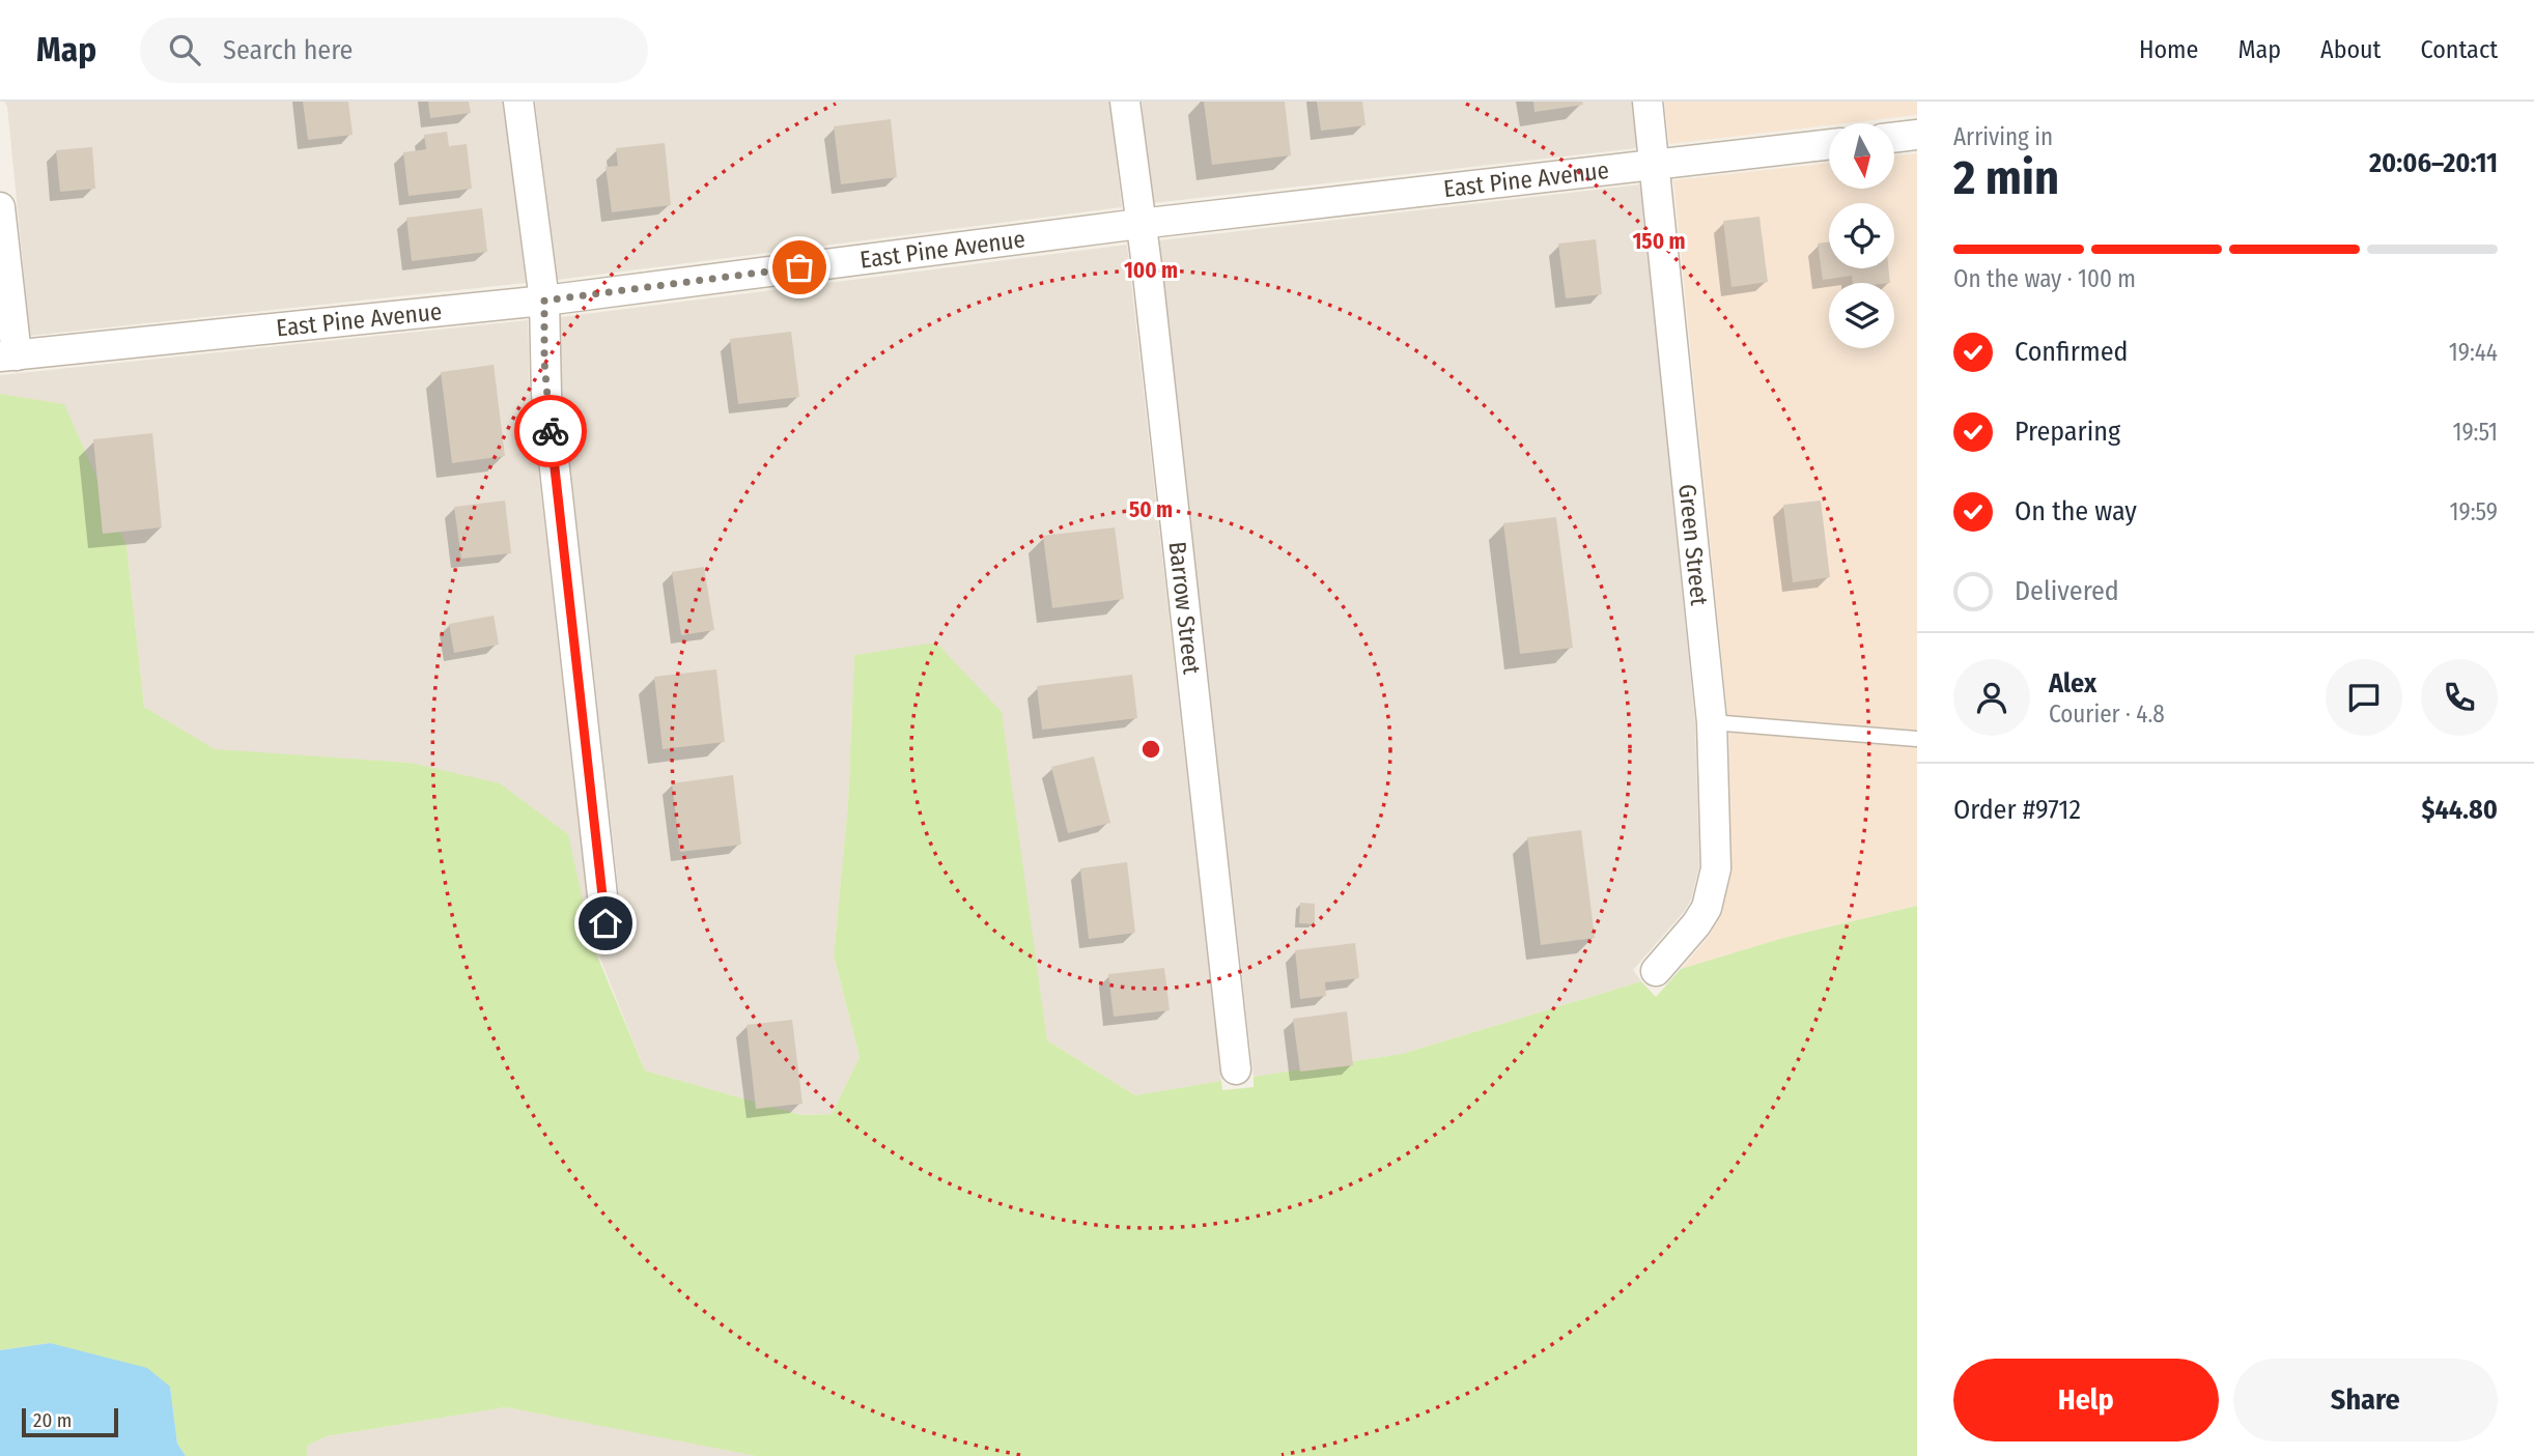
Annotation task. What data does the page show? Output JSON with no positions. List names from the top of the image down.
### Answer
{
  "streets": {
    "street": ["East Pine Avenue", "Green Street", "Barrow Street"]
  },
  "crossings": [
    ["East Pine Avenue", "Green Street"],
    ["East Pine Avenue", "Barrow Street"]
  ],
  "scale_bar": "20 m",
  "north": "bottom",
  "page": {
    "header": "Map",
    "search": "Search here",
    "nav": [
      "Home",
      "Map",
      "About",
      "Contact"
    ],
    "heading": ["2 min", "Arriving in", "20:06–20:11"],
    "panel": [
      "Alex",
      "Courier · 4.8",
      "Order #9712",
      "$44.80"
    ],
    "bar": "On the way · 100 m",
    "list": [
      ["Confirmed", "19:44"],
      ["Preparing", "19:51"],
      ["On the way", "19:59"],
      "Delivered"
    ],
    "buttons": ["Help", "Share"],
    "scale": "20 m"
  },
  "rings": ["150 m", "100 m", "50 m"]
}
